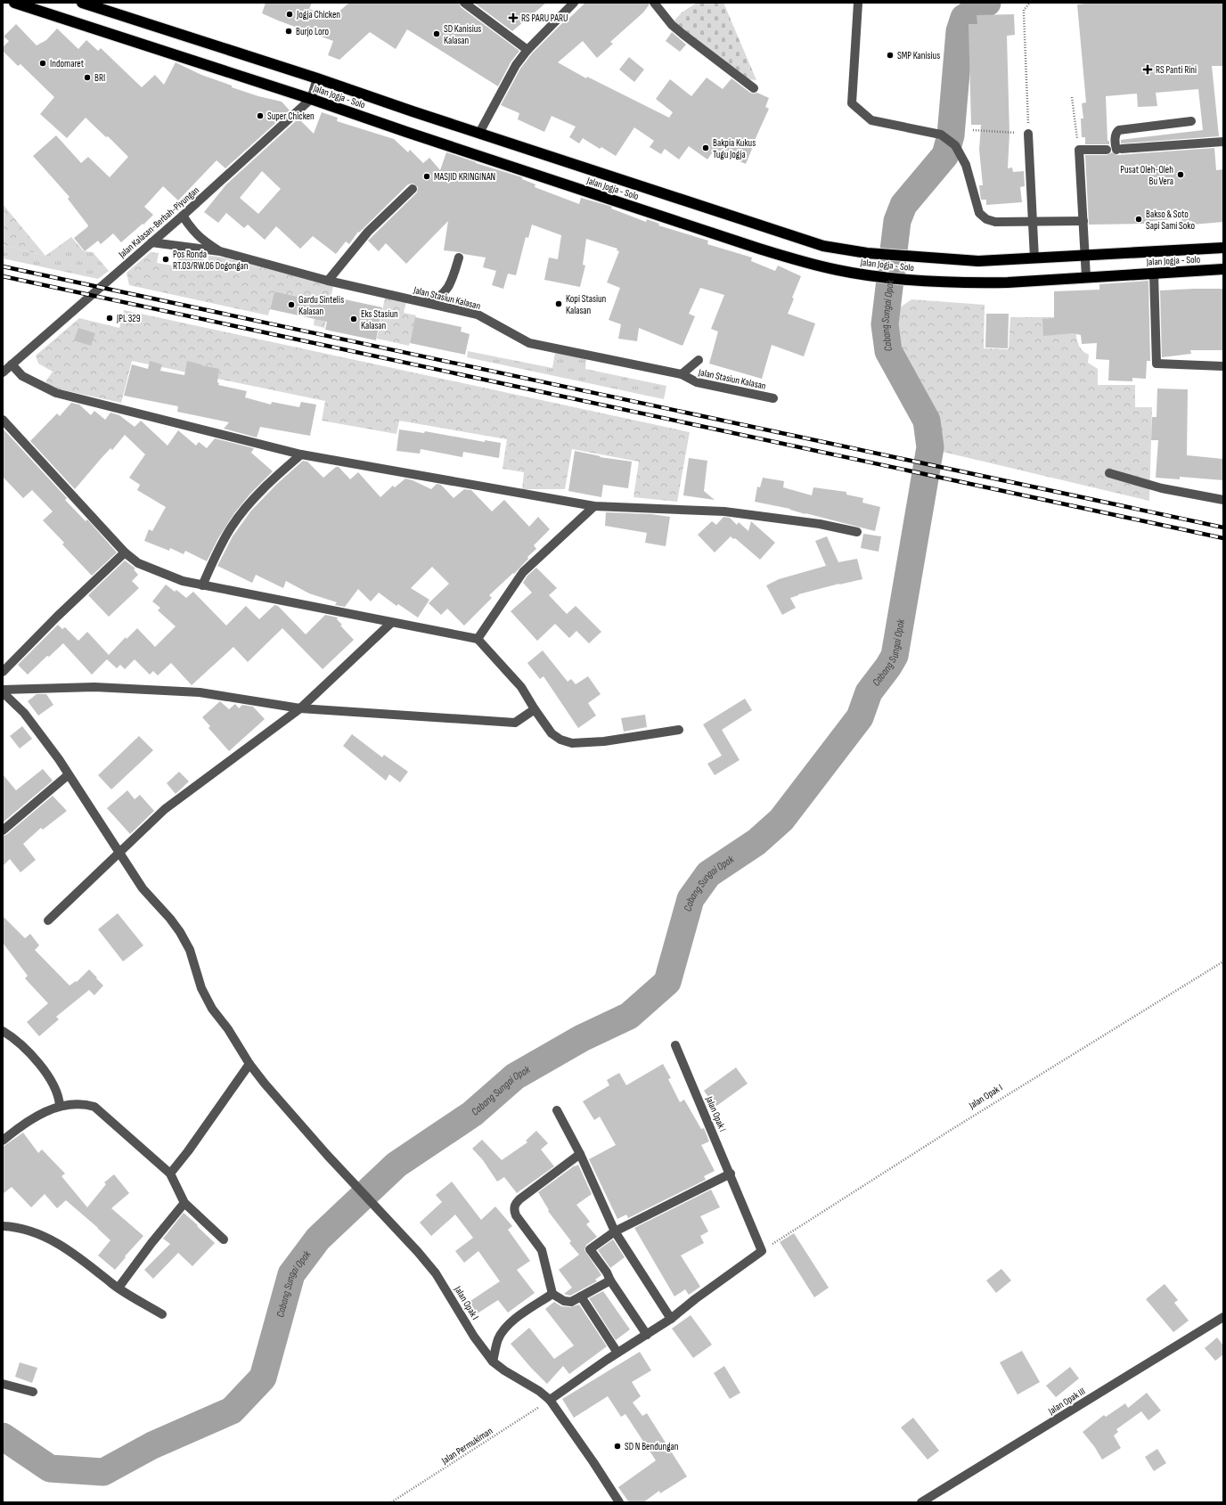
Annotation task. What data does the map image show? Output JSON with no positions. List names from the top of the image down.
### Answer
{
  "streets": {
    "highway": ["Jalan Jogja - Solo"],
    "street": [
      "Jalan Kalasan-Berbah-Piyungan",
      "Jalan Stasiun Kalasan",
      "Jalan Opak I",
      "Jalan Opak III"
    ],
    "path": ["Jalan Permukiman"]
  },
  "crossings": [
    ["Jalan Jogja - Solo", "Jalan Kalasan-Berbah-Piyungan"],
    ["Jalan Kalasan-Berbah-Piyungan", "Jalan Stasiun Kalasan"],
    ["Jalan Opak I", "Jalan Permukiman"]
  ],
  "water": ["Cabang Sungai Opak"],
  "places": {
    "other": [
      "Jogja Chicken",
      "Burjo Loro",
      "SD Kanisius Kalasan",
      "SMP Kanisius",
      "Indomaret",
      "BRI",
      "Super Chicken",
      "Bakpia Kukus Tugu Jogja",
      "Pusat Oleh-Oleh Bu Vera",
      "MASJID KRINGINAN",
      "Bakso & Soto Sapi Sami Soko",
      "Pos Ronda RT.03/RW.06 Dogongan",
      "Kopi Stasiun Kalasan",
      "Gardu Sintelis Kalasan",
      "JPL 329",
      "Eks Stasiun Kalasan",
      "SD N Bendungan"
    ],
    "health": ["RS PARU PARU", "RS Panti Rini"]
  }
}
